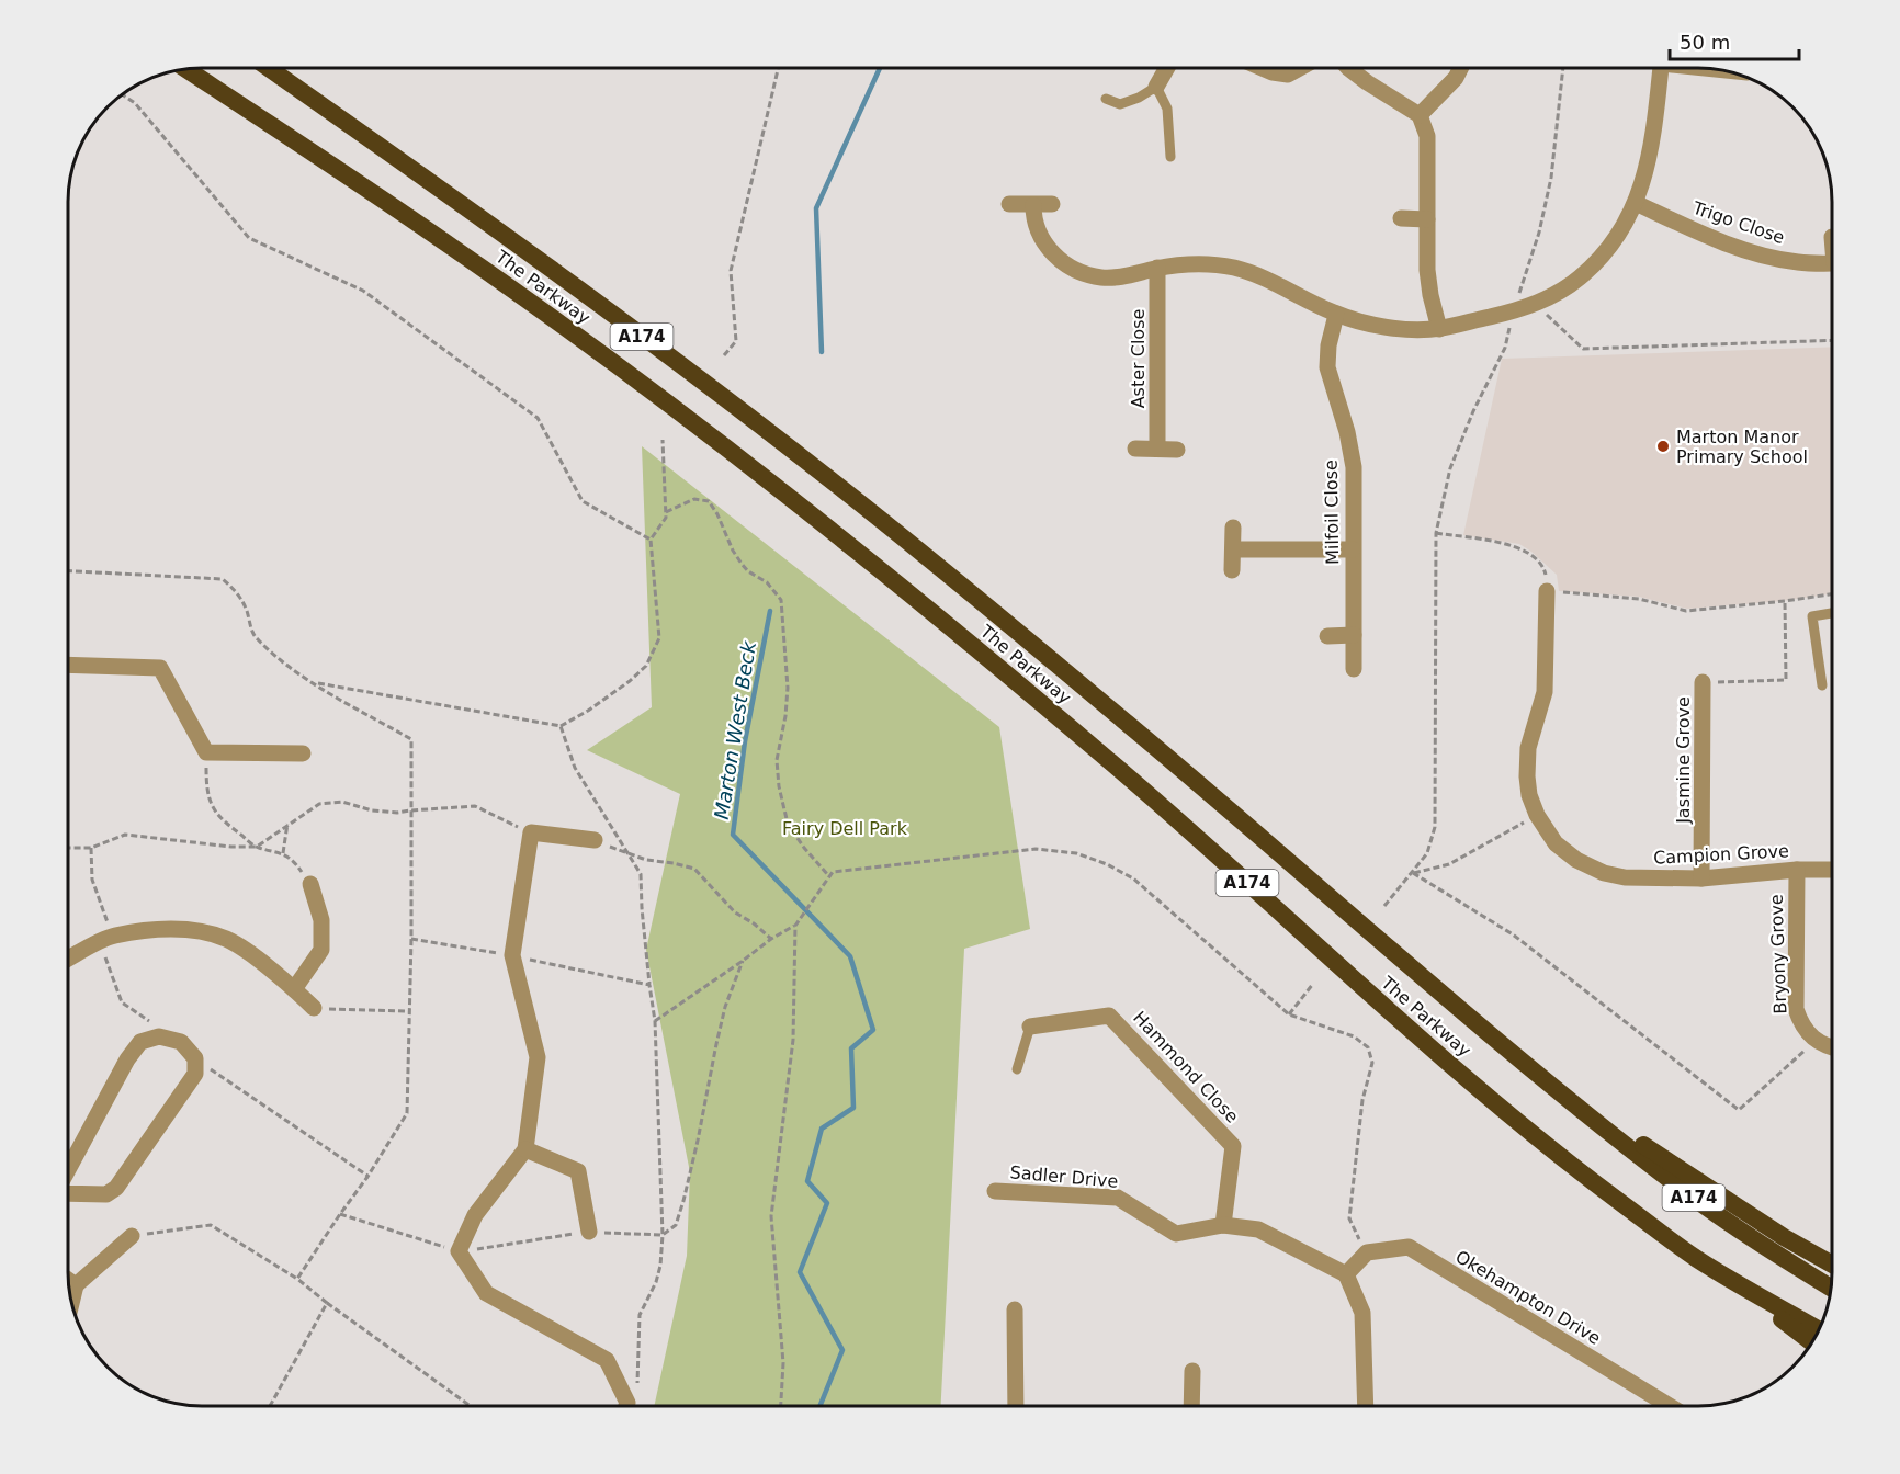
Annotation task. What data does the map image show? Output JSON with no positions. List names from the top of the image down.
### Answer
{
  "streets": {
    "highway": ["The Parkway", "A174"],
    "street": [
      "Trigo Close",
      "Aster Close",
      "Milfoil Close",
      "Jasmine Grove",
      "Campion Grove",
      "Bryony Grove",
      "Hammond Close",
      "Sadler Drive",
      "Okehampton Drive"
    ]
  },
  "crossings": [
    ["The Parkway", "A174"],
    ["Jasmine Grove", "Campion Grove"],
    ["Campion Grove", "Bryony Grove"],
    ["Hammond Close", "Sadler Drive"]
  ],
  "water": ["Marton West Beck"],
  "parks": ["Fairy Dell Park"],
  "places": ["Marton Manor Primary School"],
  "scale_bar": "50 m"
}
